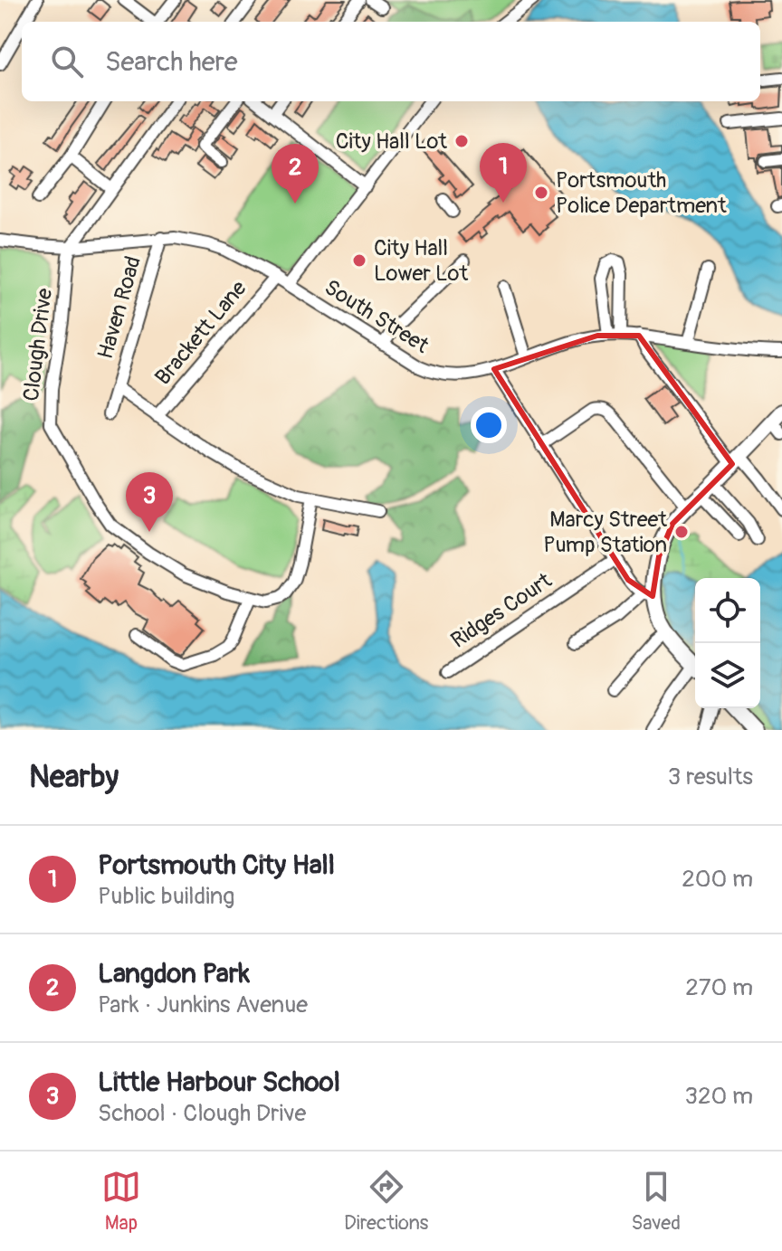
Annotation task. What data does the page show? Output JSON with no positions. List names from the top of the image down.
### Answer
{
  "streets": {
    "street": [
      "Haven Road",
      "South Street",
      "Brackett Lane",
      "Clough Drive",
      "Ridges Court"
    ]
  },
  "crossings": [
    ["Haven Road", "South Street"],
    ["Haven Road", "Brackett Lane"],
    ["Haven Road", "Clough Drive"],
    ["South Street", "Brackett Lane"],
    ["South Street", "Clough Drive"]
  ],
  "places": [
    "City Hall Lot",
    "Portsmouth Police Department",
    "City Hall Lower Lot",
    "Marcy Street Pump Station"
  ],
  "page": {
    "search": "Search here",
    "pins": ["1", "2", "3"],
    "heading": ["Nearby", "3 results"],
    "list": [
      {
        "mark": "1",
        "name": "Portsmouth City Hall",
        "note": "Public building",
        "value": "200 m"
      },
      {
        "mark": "2",
        "name": "Langdon Park",
        "note": "Park · Junkins Avenue",
        "value": "270 m"
      },
      {
        "mark": "3",
        "name": "Little Harbour School",
        "note": "School · Clough Drive",
        "value": "320 m"
      }
    ],
    "nav": ["Map", "Directions", "Saved"]
  }
}
